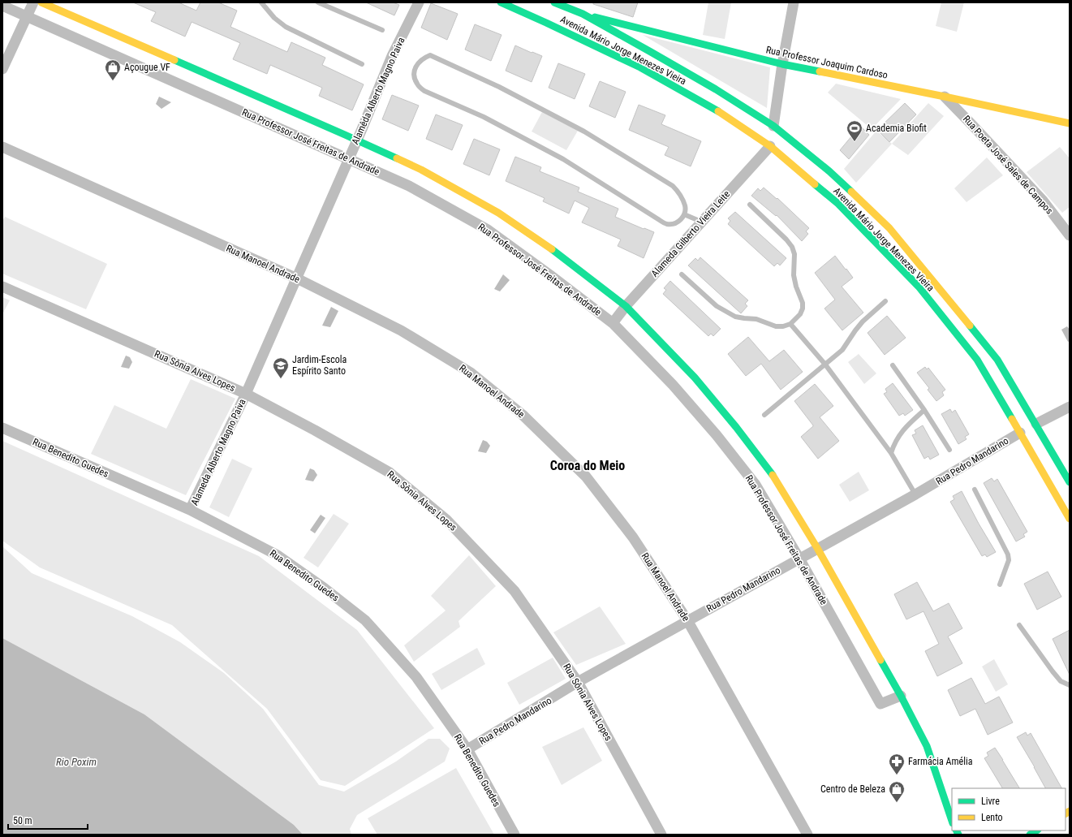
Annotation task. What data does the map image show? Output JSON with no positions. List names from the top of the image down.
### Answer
{
  "streets": {
    "street": [
      "Avenida Mário Jorge Menezes Vieira",
      "Rua Professor Joaquim Cardoso",
      "Alamêda Alberto Magno Paiva",
      "Rua Professor José Freitas de Andrade",
      "Rua Poeta José Sales de Campos",
      "Alameda Gilberto Vieira Leite",
      "Rua Manoel Andrade",
      "Rua Sônia Alves Lopes",
      "Alameda Alberto Magno Paiva",
      "Rua Benedito Guedes",
      "Rua Pedro Mandarino"
    ]
  },
  "crossings": [
    ["Avenida Mário Jorge Menezes Vieira", "Rua Professor Joaquim Cardoso"],
    ["Avenida Mário Jorge Menezes Vieira", "Alameda Gilberto Vieira Leite"],
    ["Avenida Mário Jorge Menezes Vieira", "Rua Pedro Mandarino"],
    ["Rua Professor Joaquim Cardoso", "Rua Poeta José Sales de Campos"],
    ["Alamêda Alberto Magno Paiva", "Rua Professor José Freitas de Andrade"],
    ["Alamêda Alberto Magno Paiva", "Rua Manoel Andrade"],
    ["Alamêda Alberto Magno Paiva", "Rua Sônia Alves Lopes"],
    ["Alamêda Alberto Magno Paiva", "Alameda Alberto Magno Paiva"],
    ["Rua Professor José Freitas de Andrade", "Alameda Gilberto Vieira Leite"],
    ["Rua Professor José Freitas de Andrade", "Rua Pedro Mandarino"],
    ["Rua Manoel Andrade", "Rua Pedro Mandarino"],
    ["Rua Sônia Alves Lopes", "Alameda Alberto Magno Paiva"],
    ["Rua Sônia Alves Lopes", "Rua Pedro Mandarino"],
    ["Alameda Alberto Magno Paiva", "Rua Benedito Guedes"],
    ["Rua Benedito Guedes", "Rua Pedro Mandarino"]
  ],
  "districts": ["Coroa do Meio"],
  "water": ["Rio Poxim"],
  "places": {
    "shop": ["Açougue VF", "Centro de Beleza"],
    "sports": ["Academia Biofit"],
    "school or university": ["Jardim-Escola Espírito Santo"],
    "pharmacy": ["Farmácia Amélia"]
  },
  "legend": ["Livre", "Lento"],
  "scale_bar": "50 m"
}
